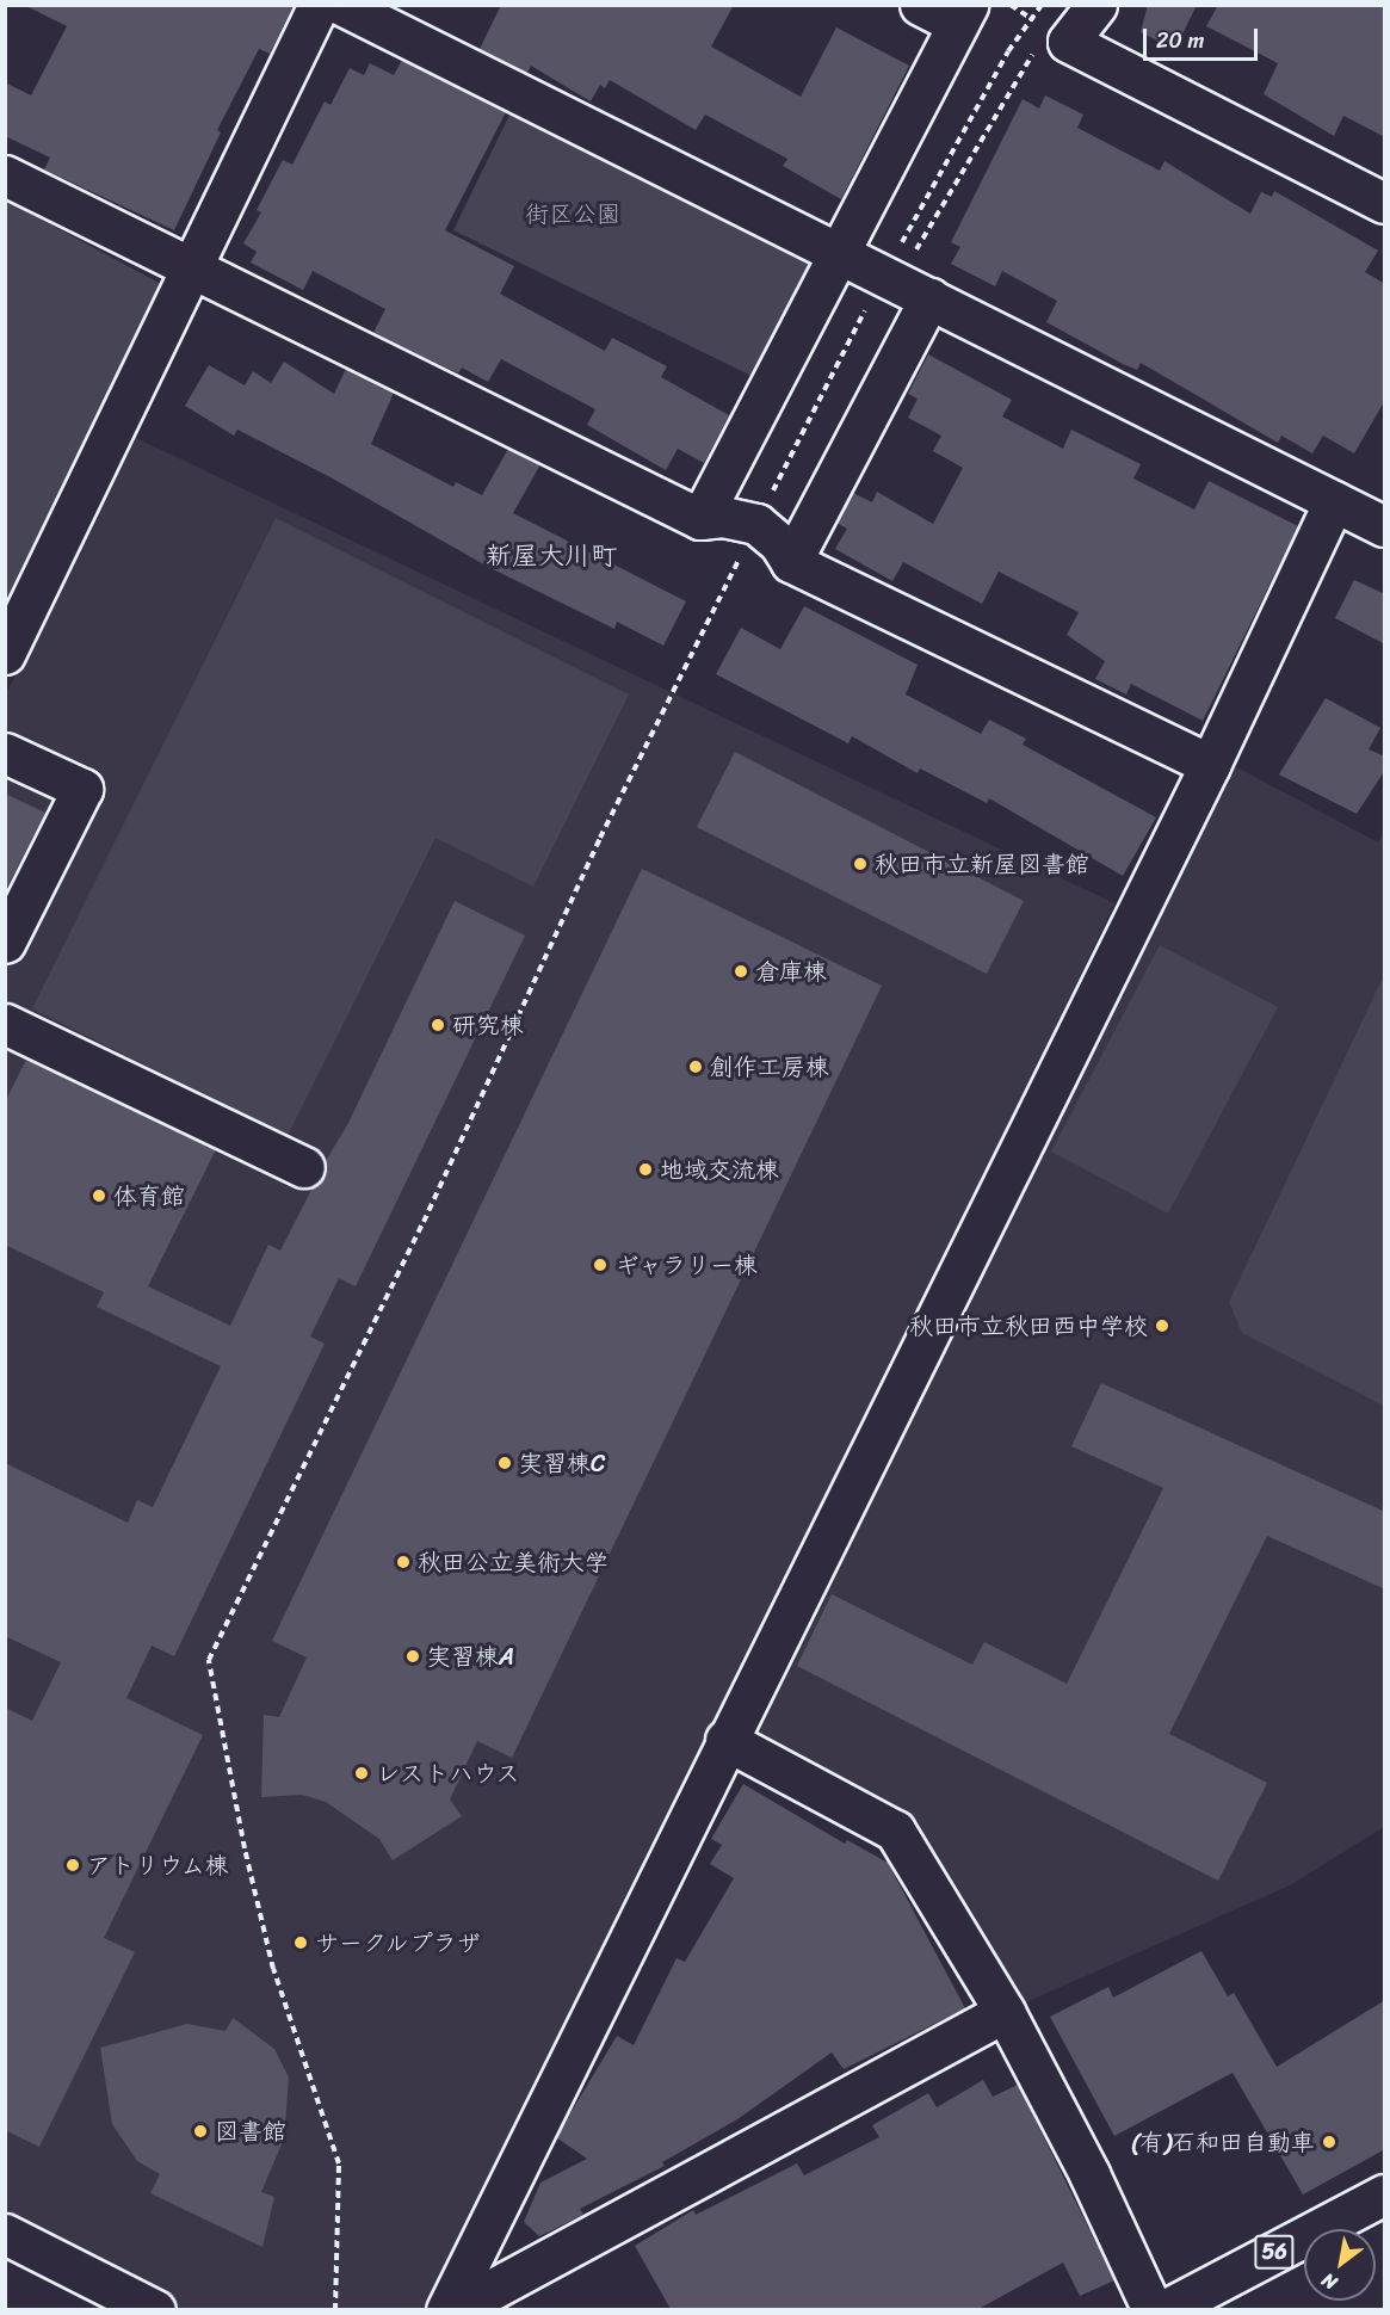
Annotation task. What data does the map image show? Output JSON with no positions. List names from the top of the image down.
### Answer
{
  "streets": {
    "street": ["56"]
  },
  "districts": ["新屋大川町"],
  "parks": ["街区公園"],
  "places": [
    "秋田市立新屋図書館",
    "倉庫棟",
    "研究棟",
    "創作工房棟",
    "地域交流棟",
    "体育館",
    "ギャラリー棟",
    "秋田市立秋田西中学校",
    "実習棟C",
    "秋田公立美術大学",
    "実習棟A",
    "レストハウス",
    "アトリウム棟",
    "サークルプラザ",
    "図書館",
    "(有)石和田自動車"
  ],
  "scale_bar": "20 m",
  "north": "bottom left"
}
